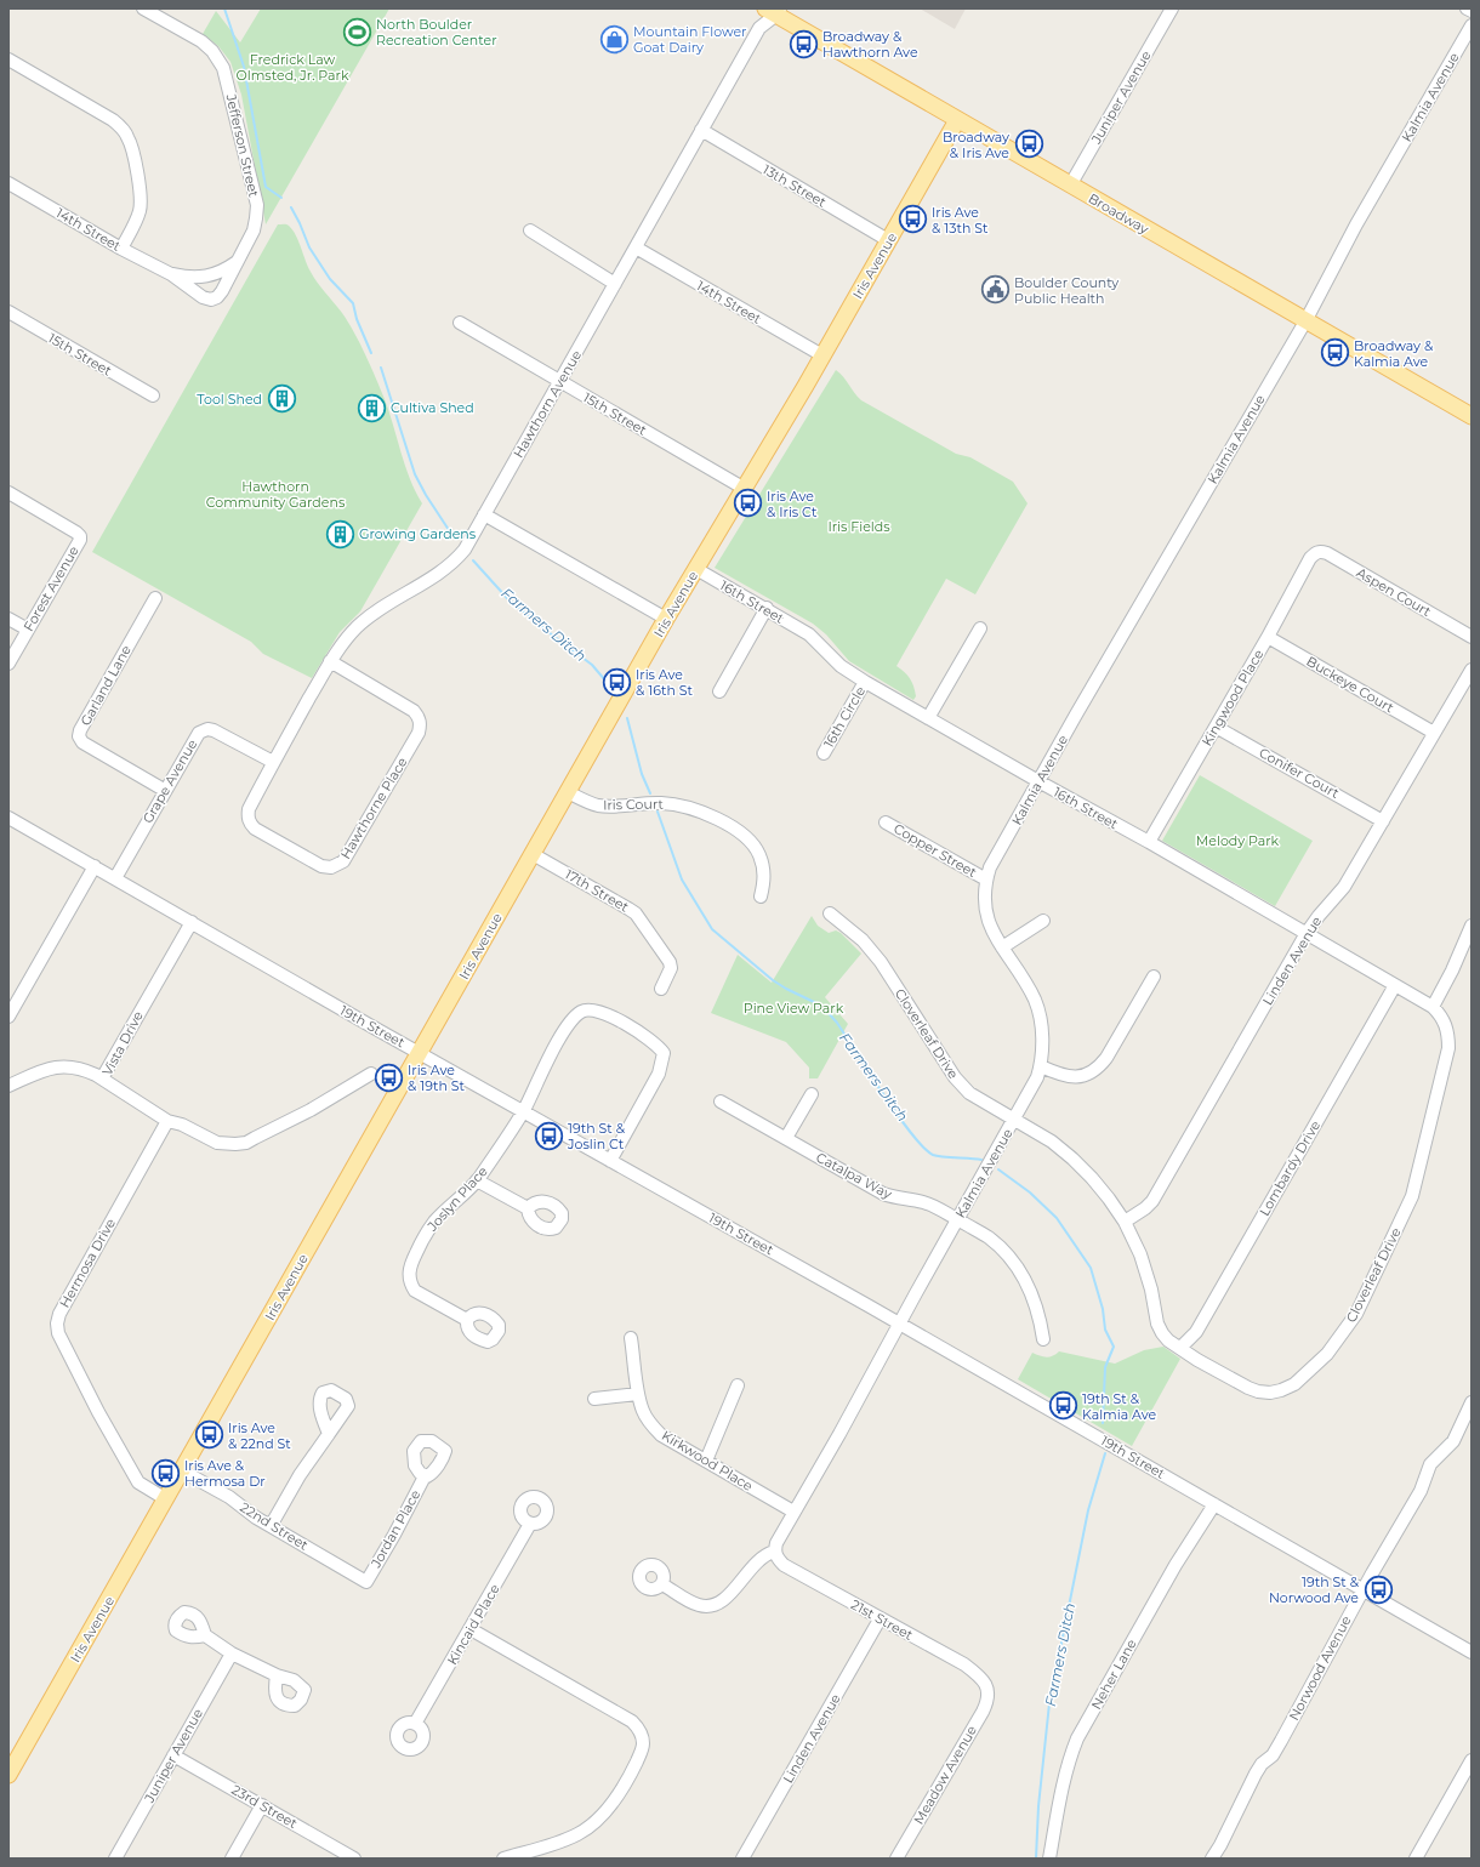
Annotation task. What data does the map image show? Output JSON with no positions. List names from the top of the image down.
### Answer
{
  "streets": {
    "main road": ["Broadway", "Iris Avenue"],
    "street": [
      "Juniper Avenue",
      "Kalmia Avenue",
      "Jefferson Street",
      "13th Street",
      "14th Street",
      "15th Street",
      "Hawthorn Avenue",
      "Forest Avenue",
      "Aspen Court",
      "16th Street",
      "Buckeye Court",
      "Garland Lane",
      "Kingwood Place",
      "16th Circle",
      "Conifer Court",
      "Grape Avenue",
      "Iris Court",
      "Hawthorne Place",
      "Copper Street",
      "17th Street",
      "Linden Avenue",
      "19th Street",
      "Cloverleaf Drive",
      "Vista Drive",
      "Lombardy Drive",
      "Catalpa Way",
      "Joslyn Place",
      "Hermosa Drive",
      "Kirkwood Place",
      "22nd Street",
      "Jordan Place",
      "21st Street",
      "Kincaid Place",
      "Norwood Avenue",
      "Neher Lane",
      "Meadow Avenue",
      "23rd Street"
    ]
  },
  "crossings": [
    ["Juniper Avenue", "Broadway"],
    ["Juniper Avenue", "23rd Street"],
    ["Kalmia Avenue", "Broadway"],
    ["Kalmia Avenue", "16th Street"],
    ["Kalmia Avenue", "Copper Street"],
    ["Kalmia Avenue", "19th Street"],
    ["Kalmia Avenue", "Cloverleaf Drive"],
    ["Kalmia Avenue", "Catalpa Way"],
    ["Kalmia Avenue", "Kirkwood Place"],
    ["Kalmia Avenue", "21st Street"],
    ["Jefferson Street", "14th Street"],
    ["13th Street", "Iris Avenue"],
    ["13th Street", "Hawthorn Avenue"],
    ["Broadway", "Iris Avenue"],
    ["Broadway", "Hawthorn Avenue"],
    ["14th Street", "Iris Avenue"],
    ["14th Street", "Hawthorn Avenue"],
    ["Iris Avenue", "15th Street"],
    ["Iris Avenue", "16th Street"],
    ["Iris Avenue", "Iris Court"],
    ["Iris Avenue", "17th Street"],
    ["Iris Avenue", "19th Street"],
    ["Iris Avenue", "Hermosa Drive"],
    ["Iris Avenue", "22nd Street"],
    ["15th Street", "Hawthorn Avenue"],
    ["Hawthorn Avenue", "Grape Avenue"],
    ["Hawthorn Avenue", "Hawthorne Place"],
    ["Aspen Court", "Kingwood Place"],
    ["16th Street", "Kingwood Place"],
    ["16th Street", "16th Circle"],
    ["16th Street", "Linden Avenue"],
    ["16th Street", "Cloverleaf Drive"],
    ["16th Street", "Lombardy Drive"],
    ["Buckeye Court", "Kingwood Place"],
    ["Buckeye Court", "Linden Avenue"],
    ["Garland Lane", "Grape Avenue"],
    ["Kingwood Place", "Conifer Court"],
    ["Conifer Court", "Linden Avenue"],
    ["Grape Avenue", "Hawthorne Place"],
    ["Grape Avenue", "19th Street"],
    ["Linden Avenue", "Cloverleaf Drive"],
    ["Linden Avenue", "21st Street"],
    ["19th Street", "Vista Drive"],
    ["19th Street", "Joslyn Place"],
    ["19th Street", "Norwood Avenue"],
    ["19th Street", "Neher Lane"],
    ["Cloverleaf Drive", "Lombardy Drive"],
    ["Vista Drive", "Hermosa Drive"],
    ["22nd Street", "Jordan Place"],
    ["21st Street", "Meadow Avenue"]
  ],
  "water": ["Farmers Ditch"],
  "parks": [
    "Fredrick Law Olmsted, Jr. Park",
    "Hawthorn Community Gardens",
    "Iris Fields",
    "Melody Park",
    "Pine View Park"
  ],
  "places": {
    "sports": ["North Boulder Recreation Center"],
    "shop": ["Mountain Flower Goat Dairy"],
    "bus stop": [
      "Broadway & Hawthorn Ave",
      "Broadway & Iris Ave",
      "Iris Ave & 13th St",
      "Broadway & Kalmia Ave",
      "Iris Ave & Iris Ct",
      "Iris Ave & 16th St",
      "Iris Ave & 19th St",
      "19th St & Joslin Ct",
      "19th St & Kalmia Ave",
      "Iris Ave & 22nd St",
      "Iris Ave & Hermosa Dr",
      "19th St & Norwood Ave"
    ],
    "public building": ["Boulder County Public Health"],
    "building": ["Tool Shed", "Cultiva Shed", "Growing Gardens"]
  }
}
